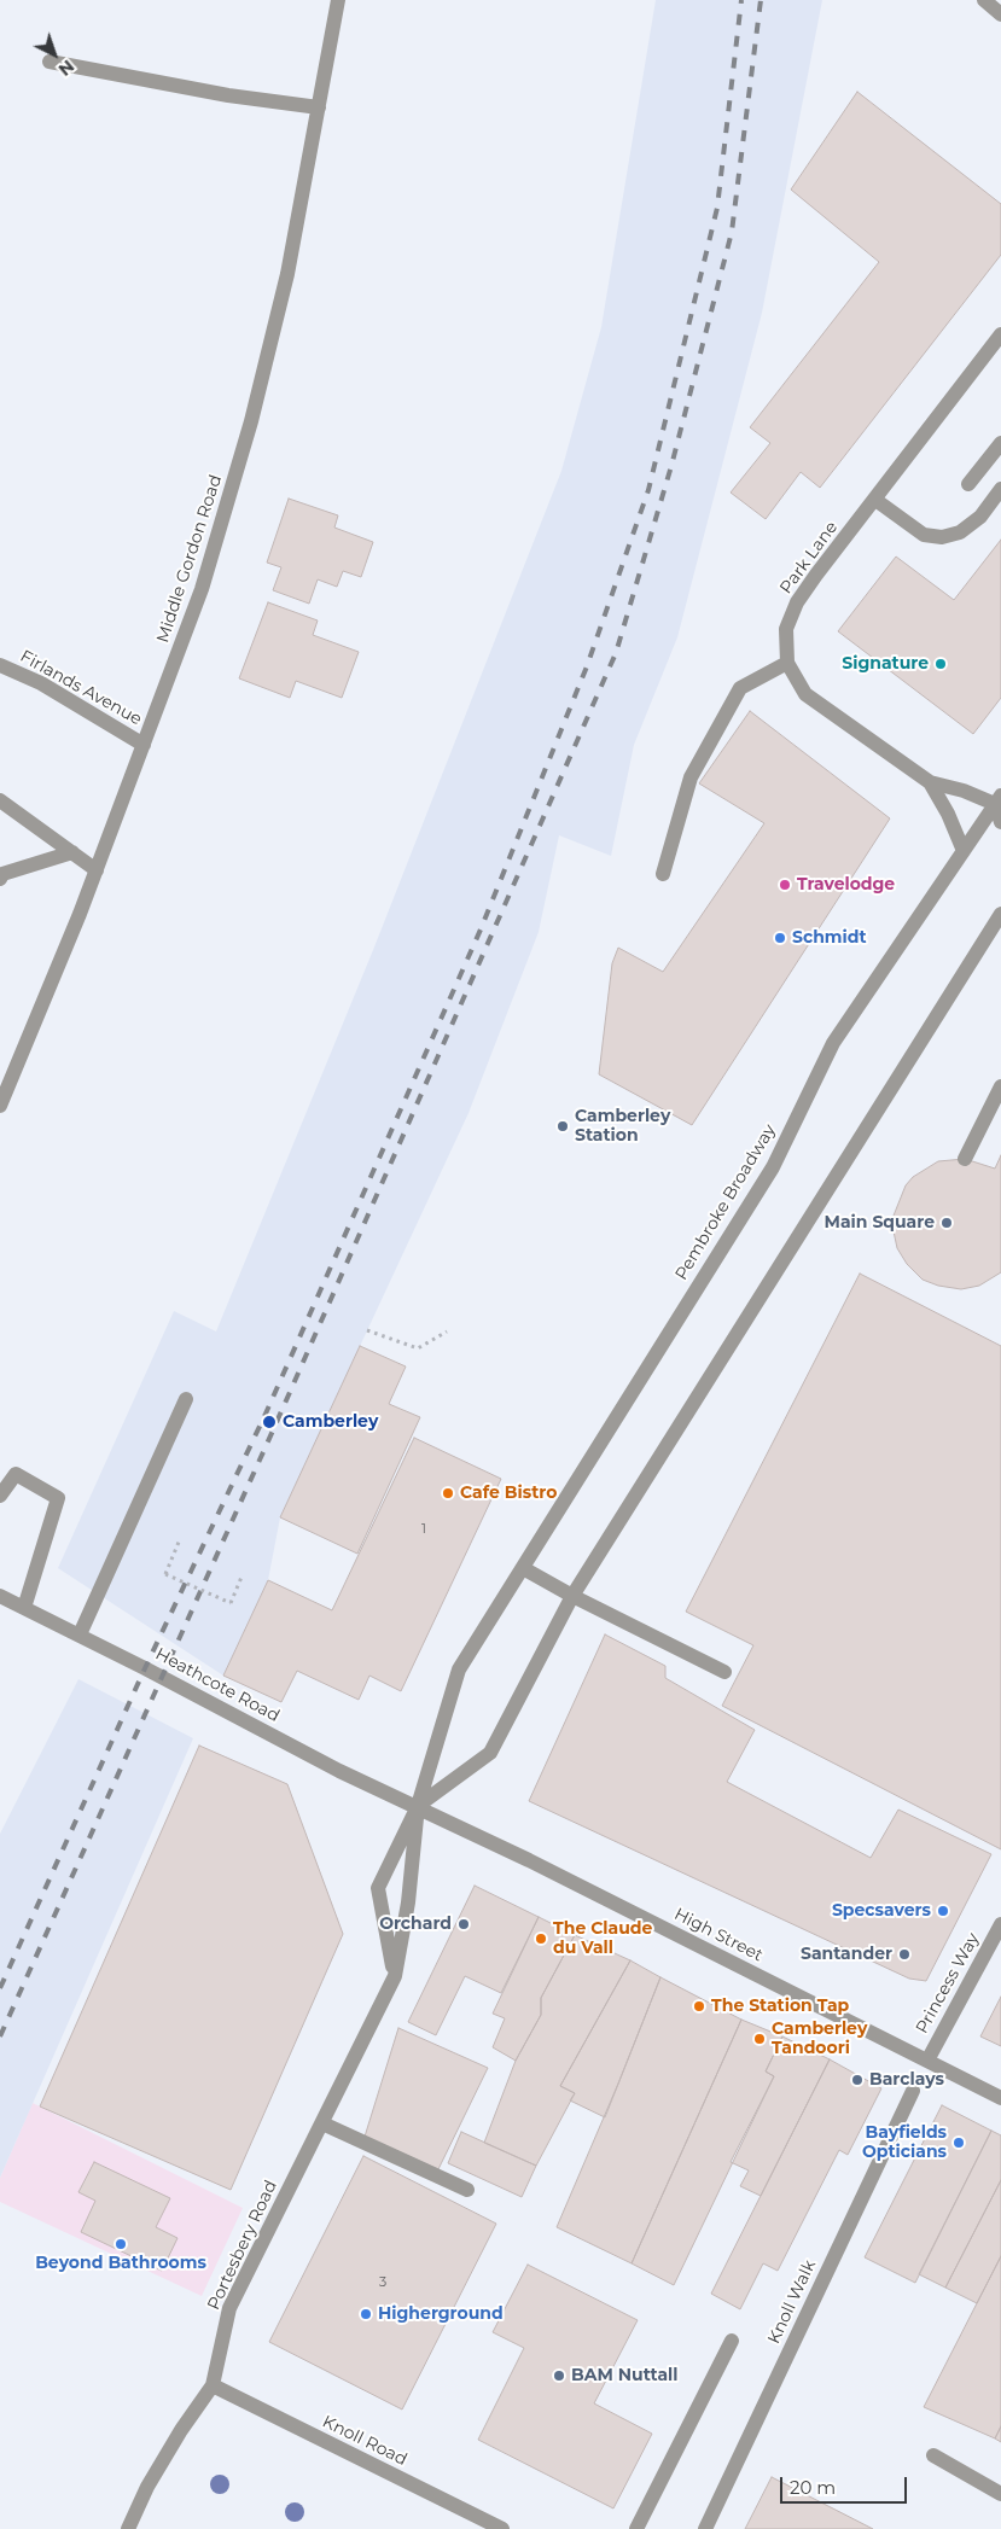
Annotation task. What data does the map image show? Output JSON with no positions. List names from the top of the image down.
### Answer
{
  "streets": {
    "street": [
      "Park Lane",
      "Middle Gordon Road",
      "Firlands Avenue",
      "Pembroke Broadway",
      "Heathcote Road",
      "High Street",
      "Princess Way",
      "Portesbery Road",
      "Knoll Walk",
      "Knoll Road"
    ]
  },
  "crossings": [
    ["Park Lane", "Pembroke Broadway"],
    ["Middle Gordon Road", "Firlands Avenue"],
    ["Pembroke Broadway", "Heathcote Road"],
    ["Pembroke Broadway", "High Street"],
    ["Pembroke Broadway", "Portesbery Road"],
    ["Heathcote Road", "High Street"],
    ["Heathcote Road", "Portesbery Road"],
    ["High Street", "Princess Way"],
    ["High Street", "Portesbery Road"],
    ["Portesbery Road", "Knoll Road"]
  ],
  "places": [
    "Signature",
    "Travelodge",
    "Schmidt",
    "Camberley Station",
    "Main Square",
    "Camberley",
    "Cafe Bistro",
    "Specsavers",
    "Orchard",
    "The Claude du Vall",
    "Santander",
    "The Station Tap",
    "Camberley Tandoori",
    "Barclays",
    "Bayfields Opticians",
    "Beyond Bathrooms",
    "Higherground",
    "BAM Nuttall"
  ],
  "house_numbers": ["1", "3"],
  "scale_bar": "20 m",
  "north": "bottom right"
}
